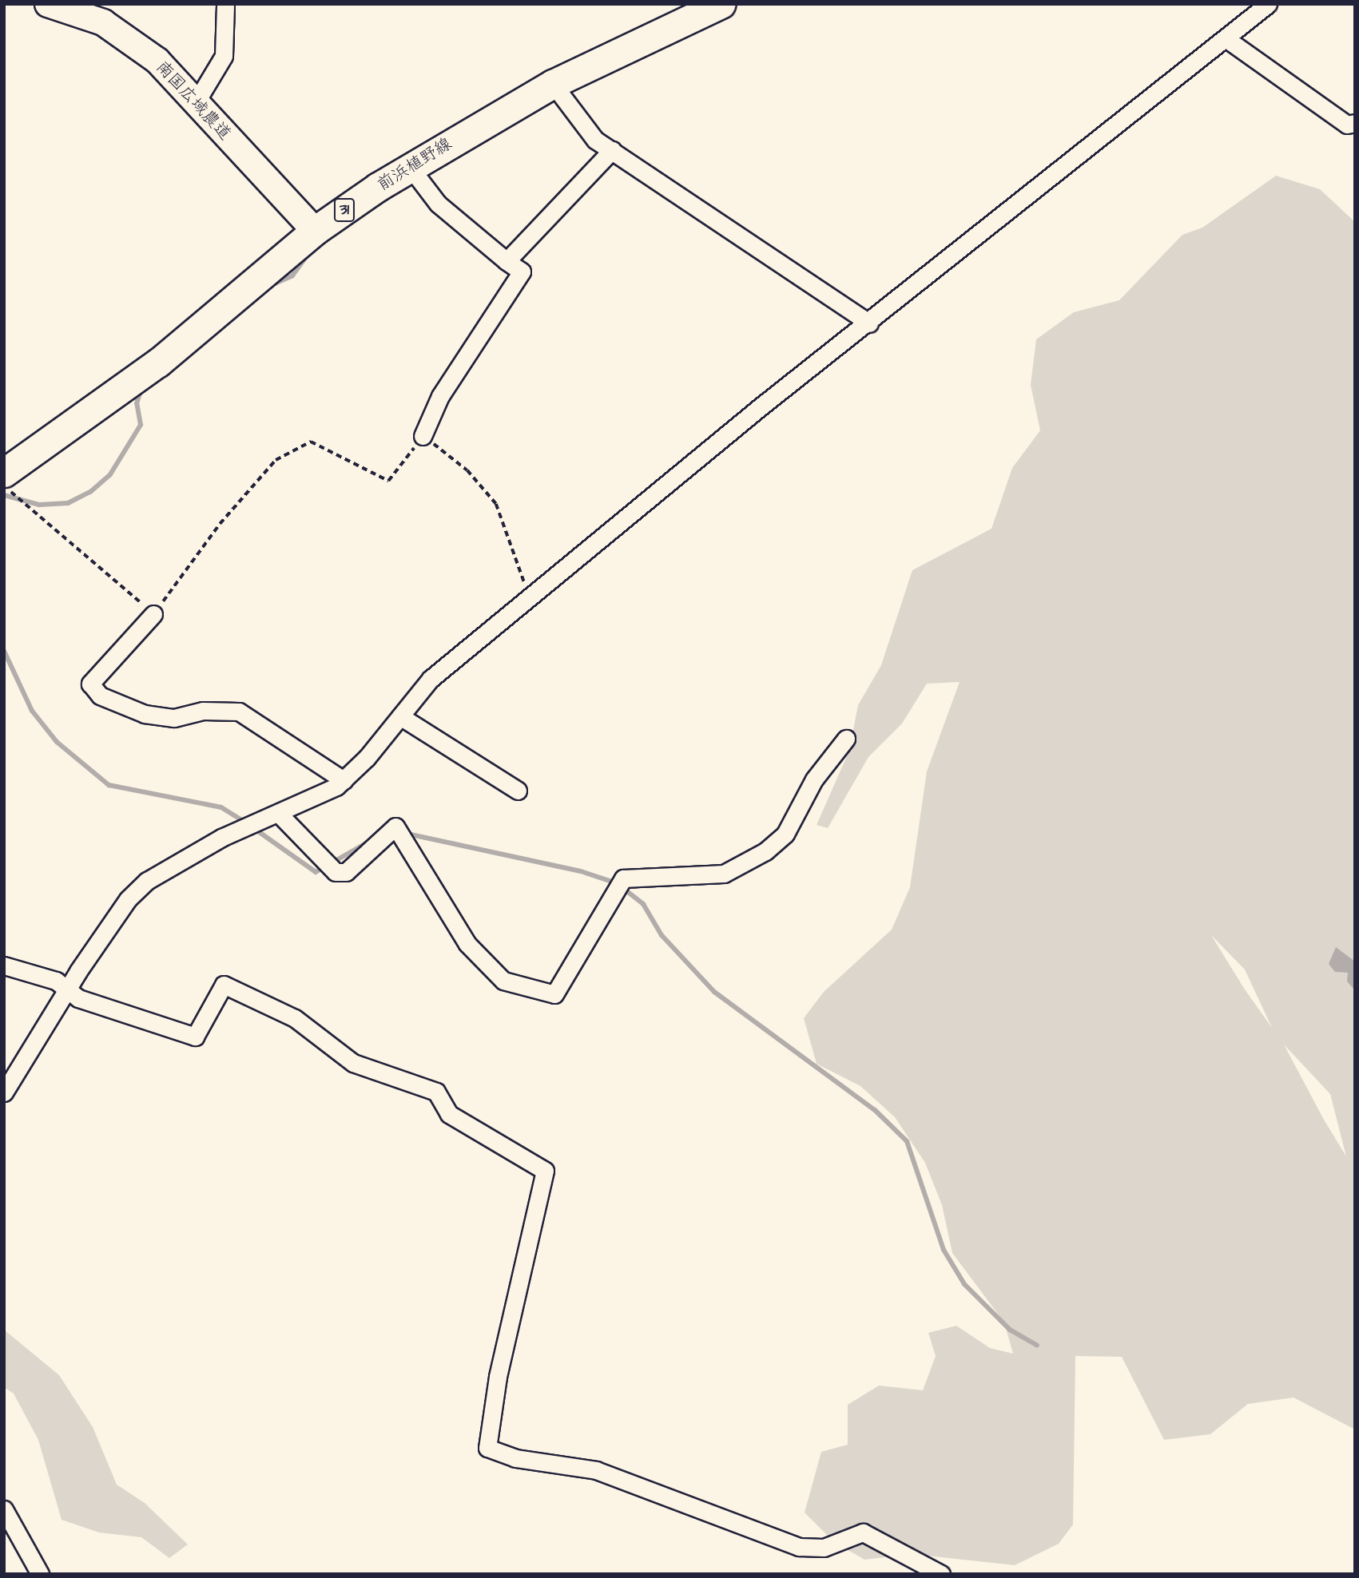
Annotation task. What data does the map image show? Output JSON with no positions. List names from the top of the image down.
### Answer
{
  "streets": {
    "main road": ["前浜植野線", "31"],
    "street": ["南国広域農道"]
  },
  "crossings": [
    ["南国広域農道", "前浜植野線"]
  ]
}
